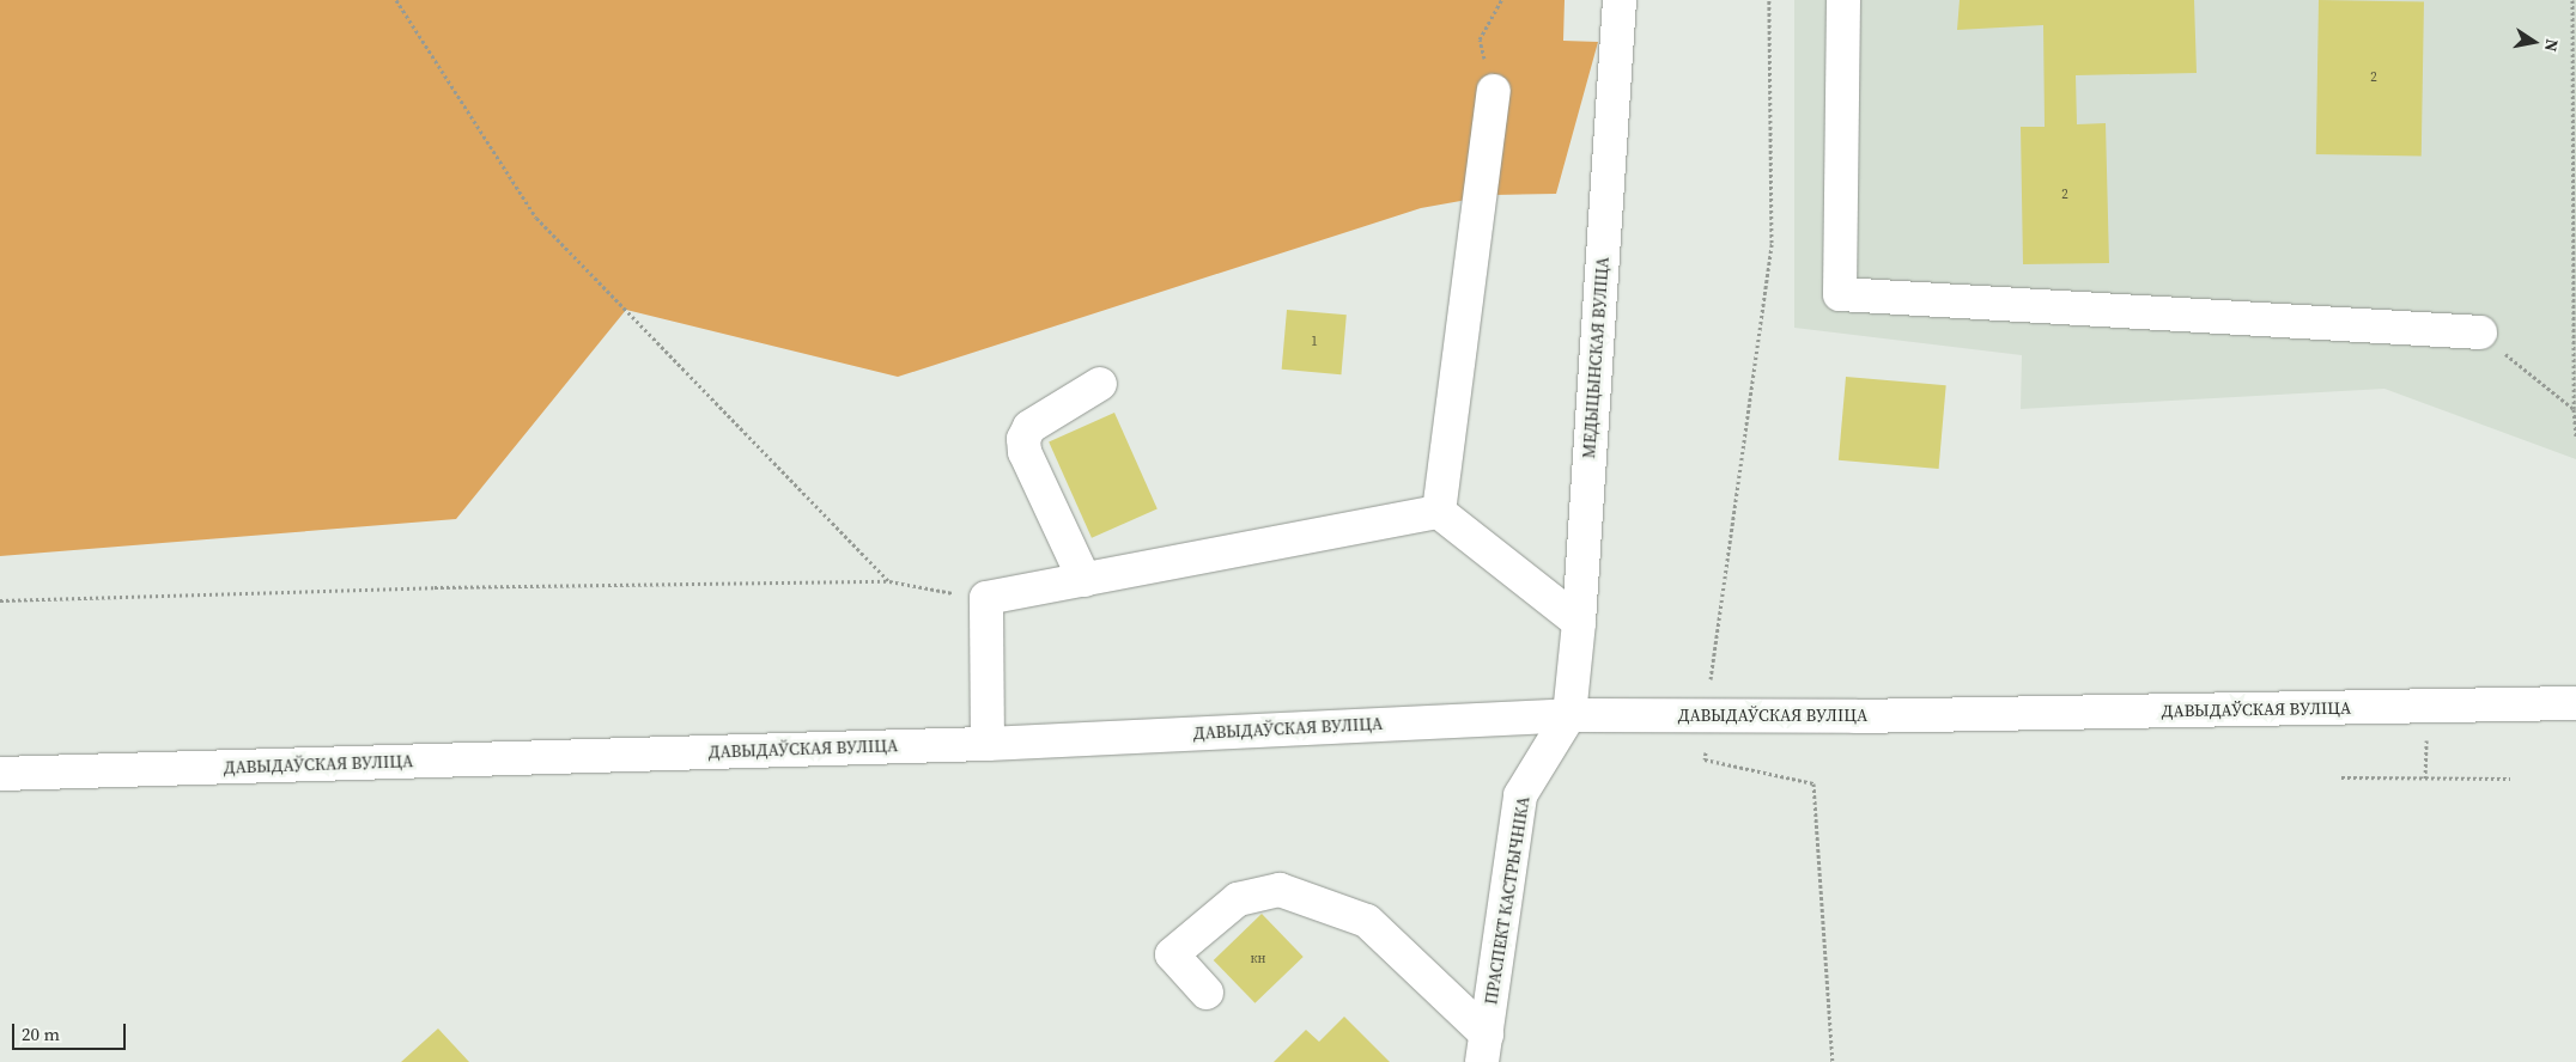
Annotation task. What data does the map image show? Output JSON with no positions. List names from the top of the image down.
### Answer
{
  "streets": {
    "street": ["МЕДЫЦЫНСКАЯ ВУЛІЦА", "ДАВЫДАЎСКАЯ ВУЛІЦА", "ПРАСПЕКТ КАСТРЫЧНІКА"]
  },
  "crossings": [
    ["МЕДЫЦЫНСКАЯ ВУЛІЦА", "ДАВЫДАЎСКАЯ ВУЛІЦА"],
    ["МЕДЫЦЫНСКАЯ ВУЛІЦА", "ПРАСПЕКТ КАСТРЫЧНІКА"],
    ["ДАВЫДАЎСКАЯ ВУЛІЦА", "ПРАСПЕКТ КАСТРЫЧНІКА"]
  ],
  "house_numbers": [
    "2",
    "2",
    "1",
    "кн"
  ],
  "scale_bar": "20 m",
  "north": "right"
}
